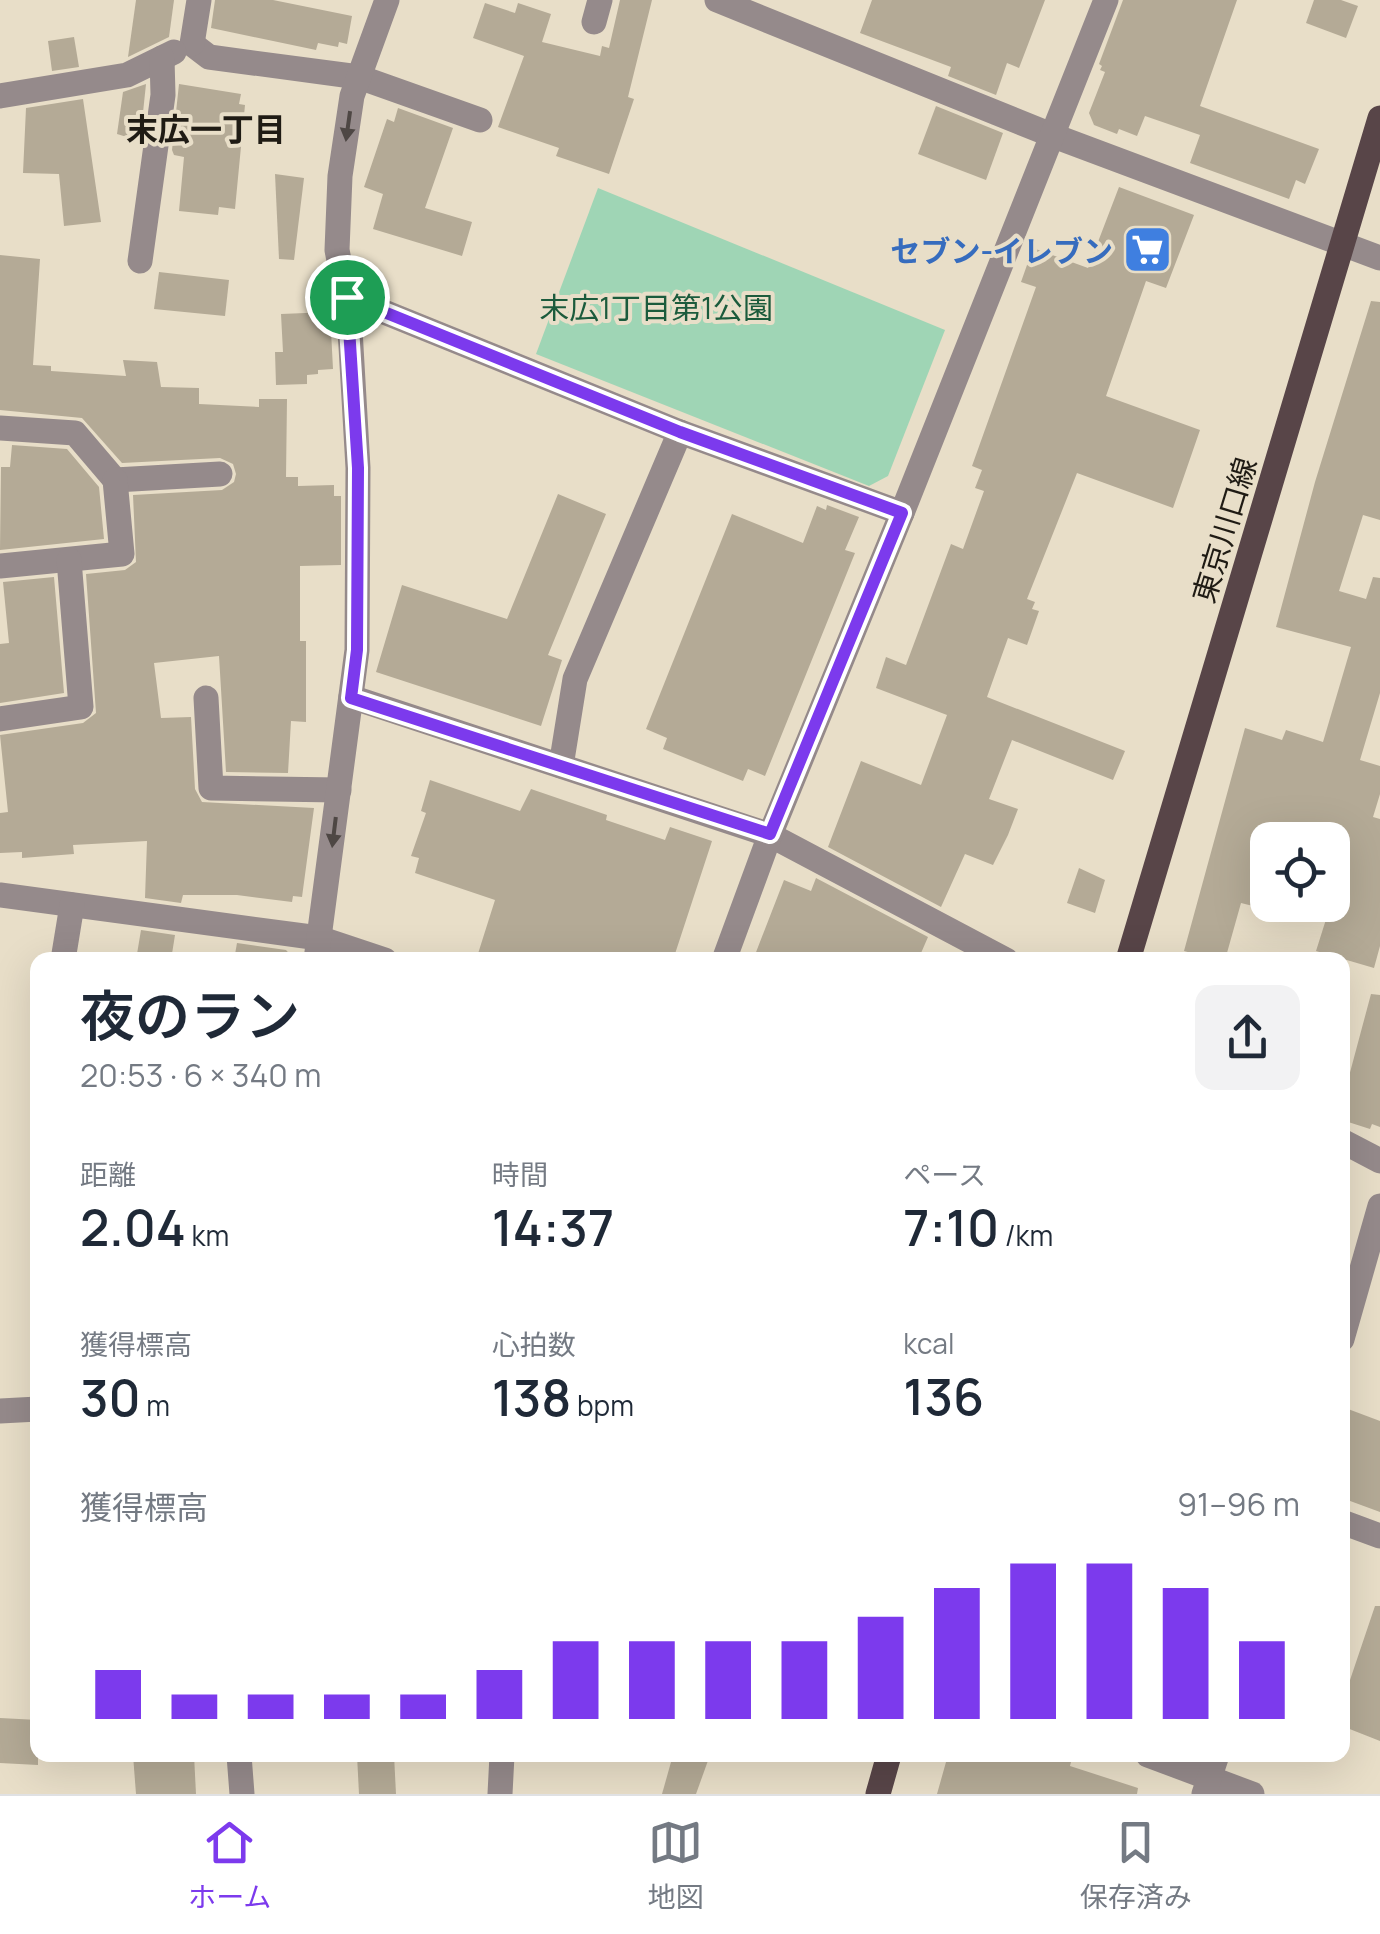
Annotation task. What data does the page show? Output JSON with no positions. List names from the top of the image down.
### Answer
{
  "streets": {
    "main road": ["東京川口線"]
  },
  "districts": ["末広一丁目"],
  "parks": ["末広1丁目第1公園"],
  "places": {
    "supermarket": ["セブン-イレブン"]
  },
  "page": {
    "heading": ["夜のラン", "20:53 · 6 × 340 m"],
    "stats": [
      ["距離", "2.04 km"],
      ["時間", "14:37"],
      ["ペース", "7:10 /km"],
      ["獲得標高", "30 m"],
      ["心拍数", "138 bpm"],
      ["kcal", "136"]
    ],
    "chart": ["獲得標高", "91–96 m"],
    "tabs": ["ホーム", "地図", "保存済み"]
  }
}
